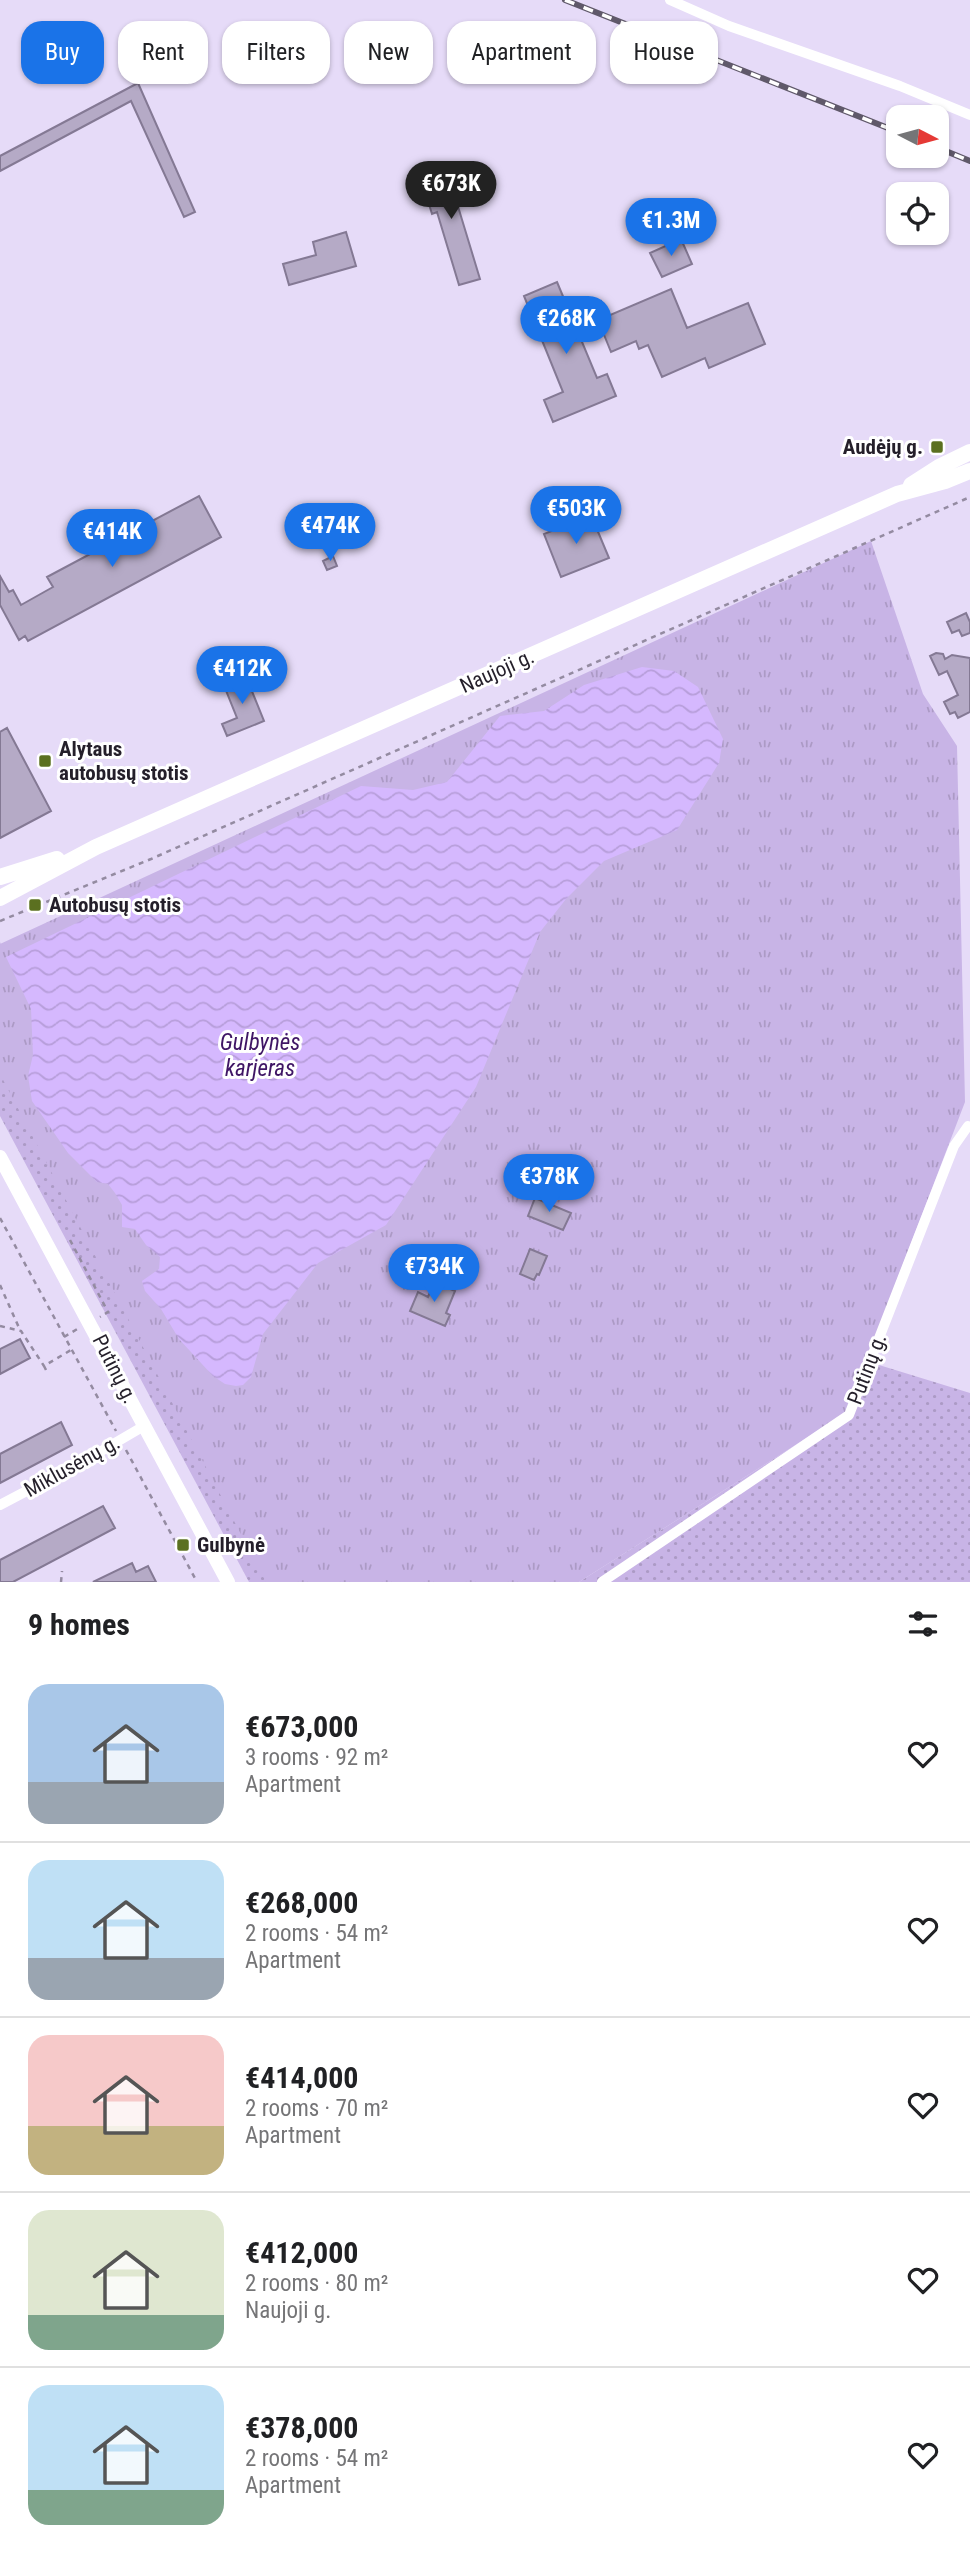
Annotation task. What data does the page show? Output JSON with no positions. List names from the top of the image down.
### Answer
{
  "streets": {
    "main road": ["Naujoji g.", "Putinų g."],
    "street": ["Miklusėnų g."]
  },
  "crossings": [
    ["Putinų g.", "Miklusėnų g."]
  ],
  "water": ["Gulbynės karjeras"],
  "places": {
    "transit": [
      "Audėjų g.",
      "Alytaus autobusų stotis",
      "Autobusų stotis",
      "Gulbynė"
    ]
  },
  "north": "right",
  "page": {
    "chip": [
      "Buy",
      "Rent",
      "Filters",
      "New",
      "Apartment",
      "House"
    ],
    "price": [
      "€673K",
      "€1.3M",
      "€268K",
      "€503K",
      "€474K",
      "€414K",
      "€412K",
      "€378K",
      "€734K"
    ],
    "heading": "9 homes",
    "list": [
      {
        "name": "€673,000",
        "note": "3 rooms · 92 m² · Apartment"
      },
      {
        "name": "€268,000",
        "note": "2 rooms · 54 m² · Apartment"
      },
      {
        "name": "€414,000",
        "note": "2 rooms · 70 m² · Apartment"
      },
      {
        "name": "€412,000",
        "note": "2 rooms · 80 m² · Naujoji g."
      },
      {
        "name": "€378,000",
        "note": "2 rooms · 54 m² · Apartment"
      }
    ]
  }
}
